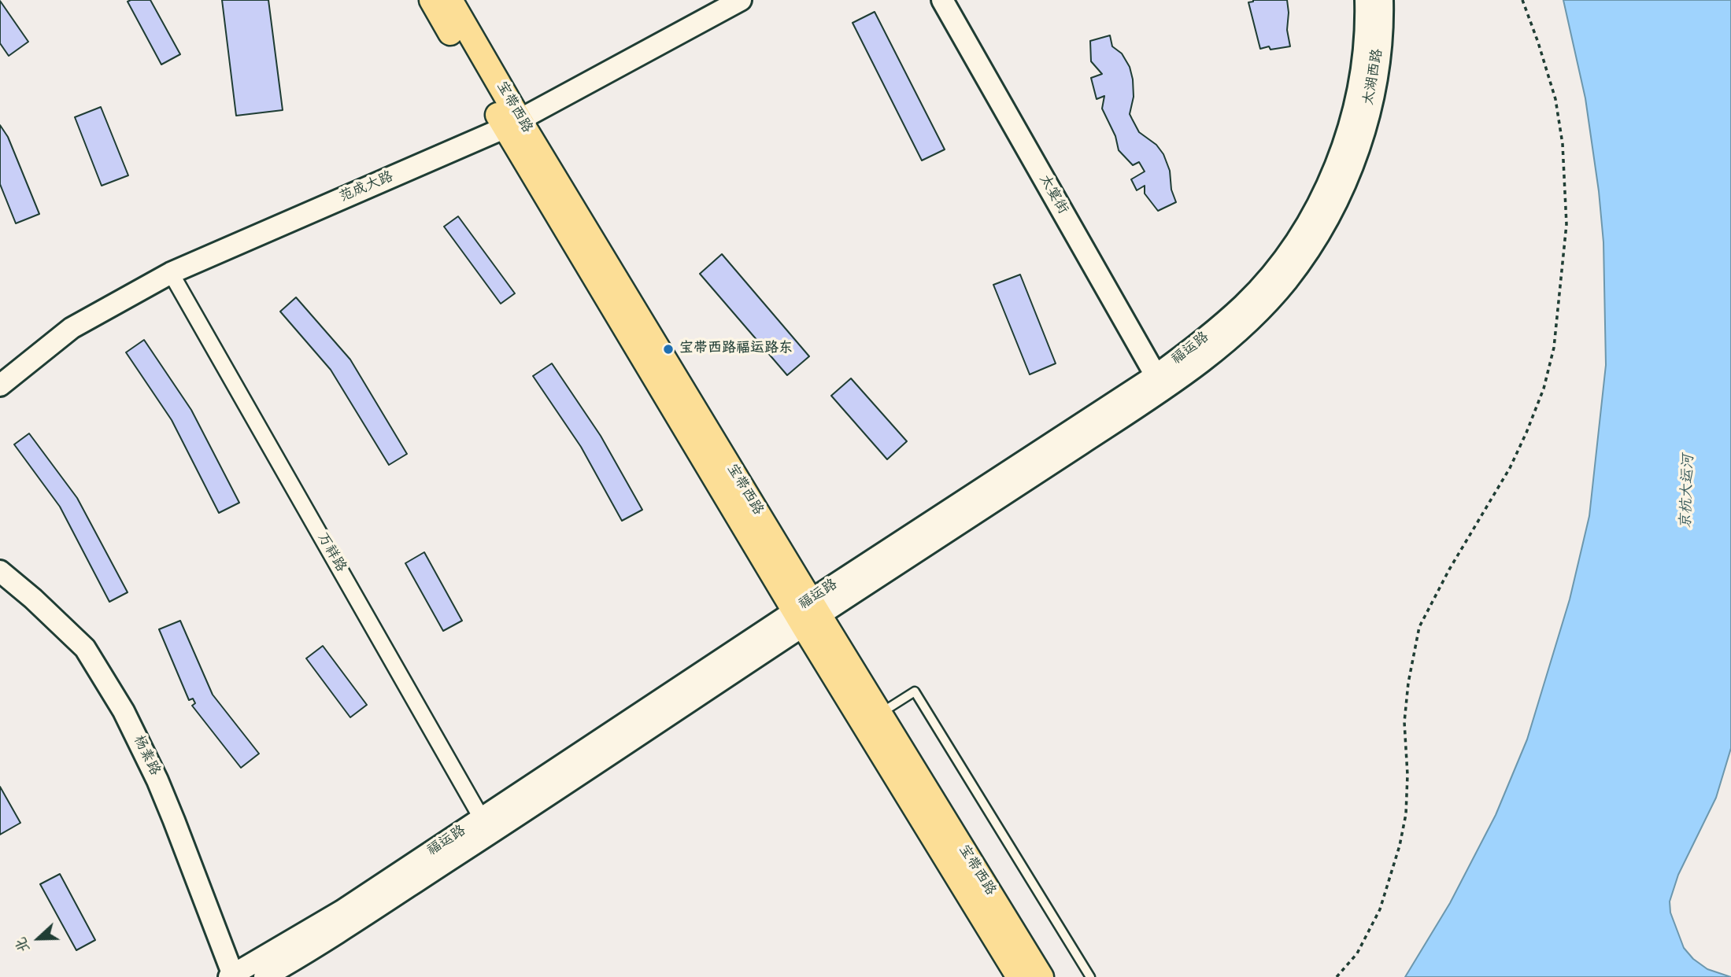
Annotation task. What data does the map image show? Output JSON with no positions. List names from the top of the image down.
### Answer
{
  "streets": {
    "main road": [
      "太湖西路",
      "宝带西路",
      "范成大路",
      "太宴街",
      "福运路",
      "杨素路"
    ],
    "street": ["万祥路"]
  },
  "crossings": [
    ["太湖西路", "福运路"],
    ["宝带西路", "范成大路"],
    ["宝带西路", "福运路"],
    ["范成大路", "万祥路"],
    ["太宴街", "福运路"],
    ["福运路", "万祥路"],
    ["福运路", "杨素路"]
  ],
  "water": ["京杭大运河"],
  "places": ["宝带西路福运路东"],
  "north": "left"
}
